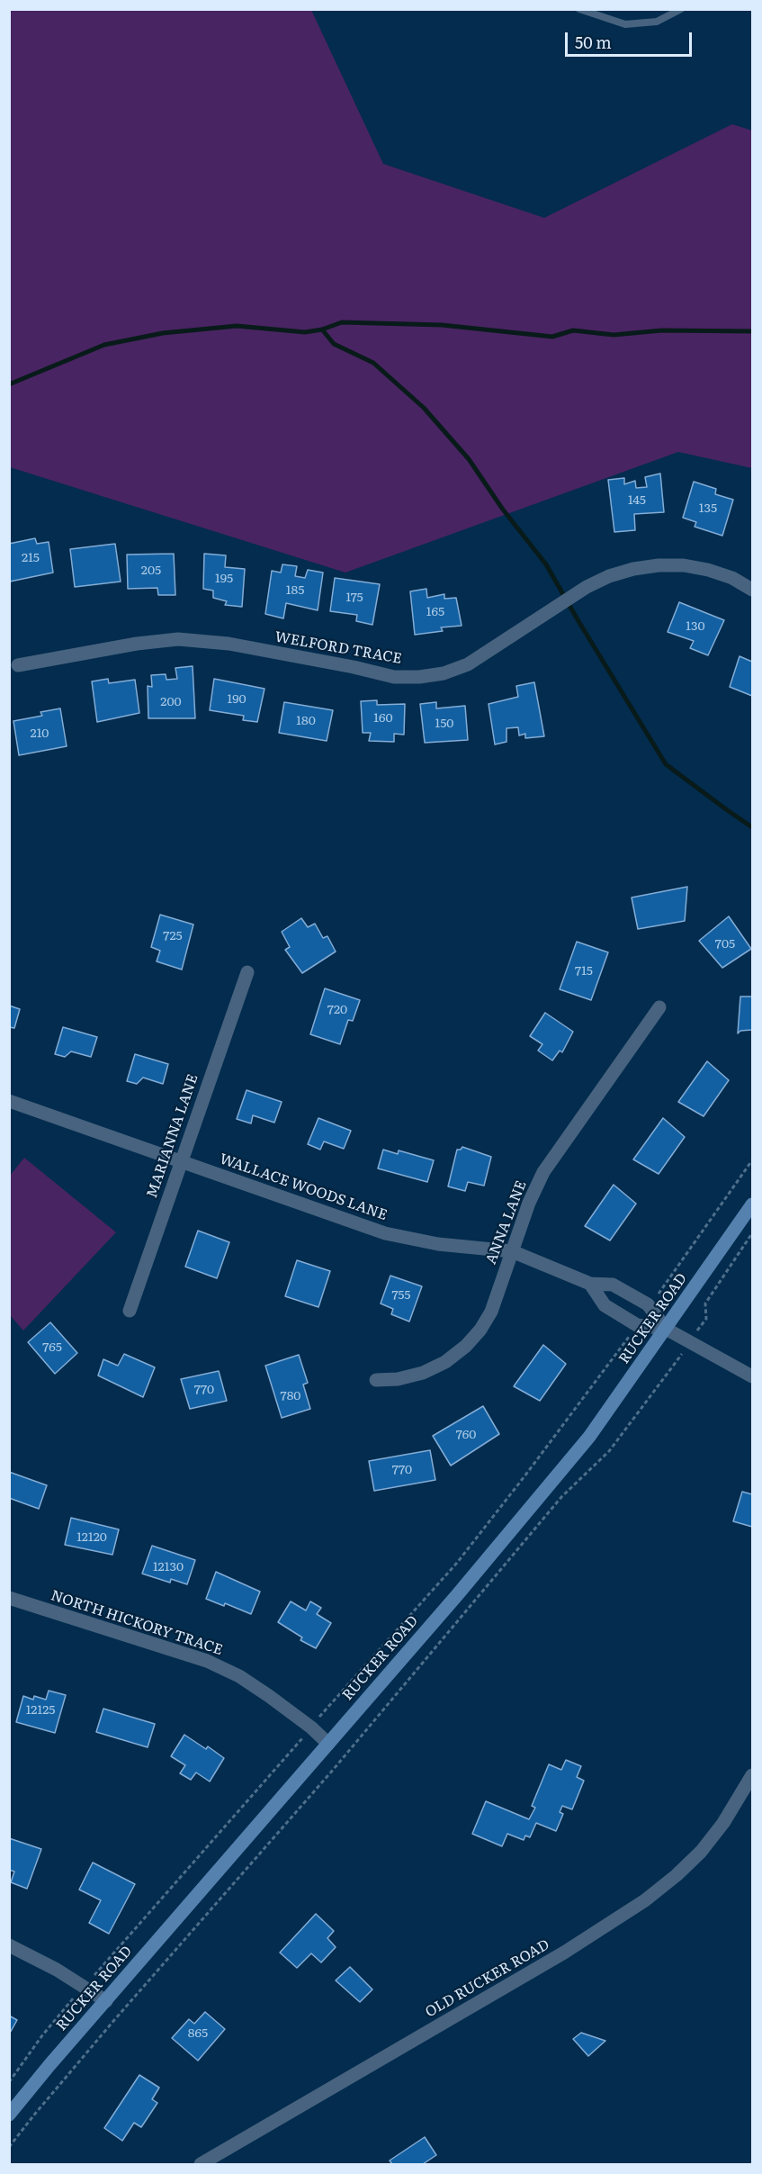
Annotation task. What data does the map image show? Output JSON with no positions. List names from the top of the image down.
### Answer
{
  "streets": {
    "main road": ["RUCKER ROAD"],
    "street": [
      "WELFORD TRACE",
      "MARIANNA LANE",
      "WALLACE WOODS LANE",
      "ANNA LANE",
      "NORTH HICKORY TRACE",
      "OLD RUCKER ROAD"
    ]
  },
  "crossings": [
    ["MARIANNA LANE", "WALLACE WOODS LANE"],
    ["WALLACE WOODS LANE", "ANNA LANE"],
    ["WALLACE WOODS LANE", "RUCKER ROAD"],
    ["RUCKER ROAD", "NORTH HICKORY TRACE"]
  ],
  "house_numbers": [
    "145",
    "135",
    "215",
    "205",
    "195",
    "185",
    "175",
    "165",
    "130",
    "190",
    "200",
    "160",
    "180",
    "150",
    "210",
    "725",
    "705",
    "715",
    "720",
    "755",
    "765",
    "770",
    "780",
    "760",
    "770",
    "12120",
    "12130",
    "12125",
    "865"
  ],
  "scale_bar": "50 m"
}
